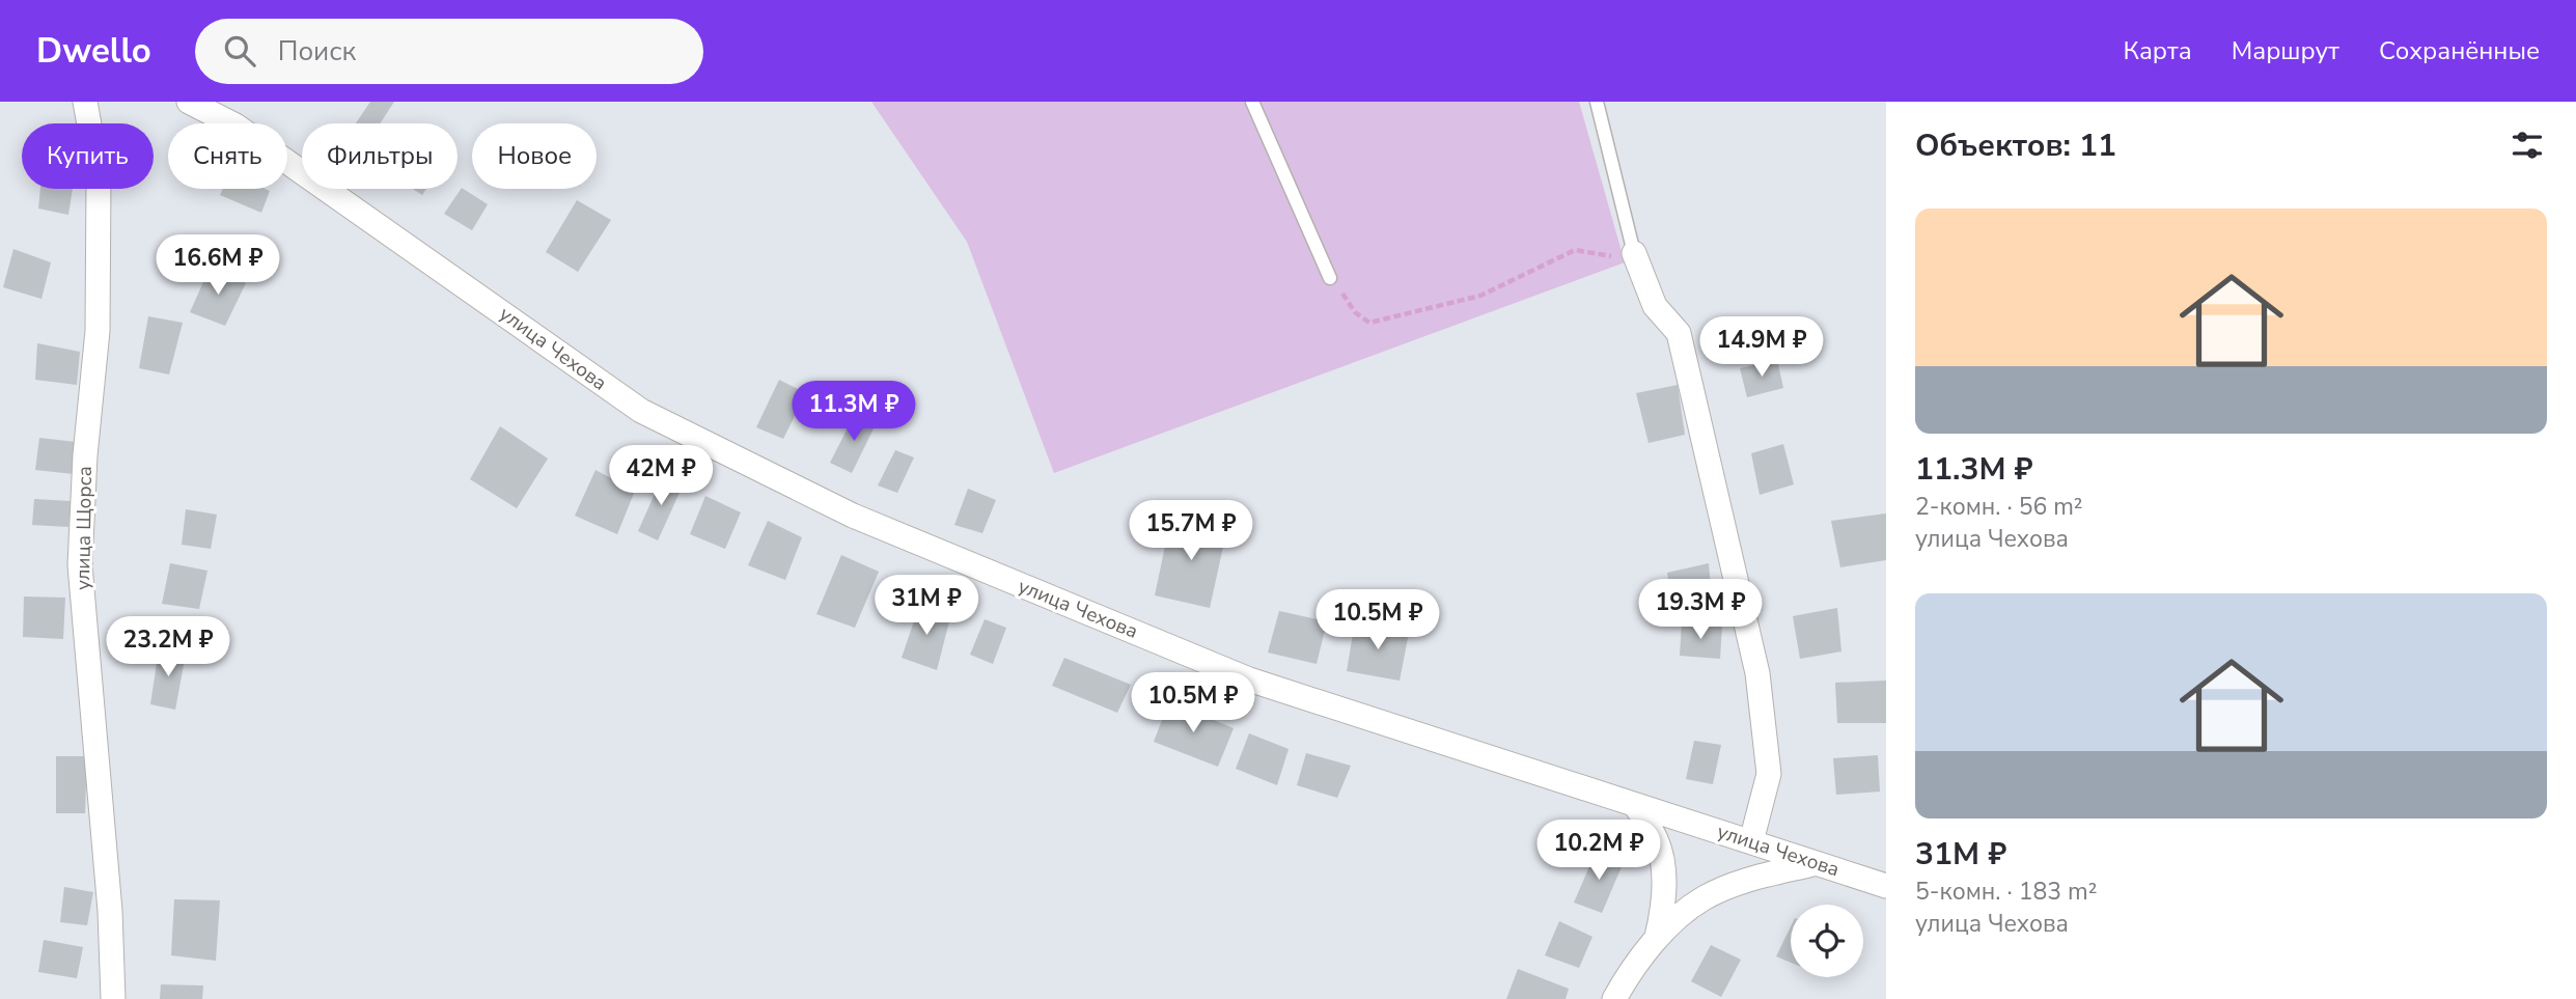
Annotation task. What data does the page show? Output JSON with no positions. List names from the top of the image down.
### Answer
{
  "streets": {
    "street": ["улица Чехова", "улица Щорса"]
  },
  "page": {
    "header": "Dwello",
    "search": "Поиск",
    "nav": ["Карта", "Маршрут", "Сохранённые"],
    "heading": "Объектов: 11",
    "chip": [
      "Купить",
      "Снять",
      "Фильтры",
      "Новое"
    ],
    "list": [
      {
        "name": "11.3M ₽",
        "note": "2-комн. · 56 m² · улица Чехова"
      },
      {
        "name": "31M ₽",
        "note": "5-комн. · 183 m² · улица Чехова"
      }
    ],
    "price": [
      "16.6M ₽",
      "14.9M ₽",
      "11.3M ₽",
      "42M ₽",
      "15.7M ₽",
      "31M ₽",
      "19.3M ₽",
      "10.5M ₽",
      "23.2M ₽",
      "10.5M ₽",
      "10.2M ₽"
    ]
  }
}
